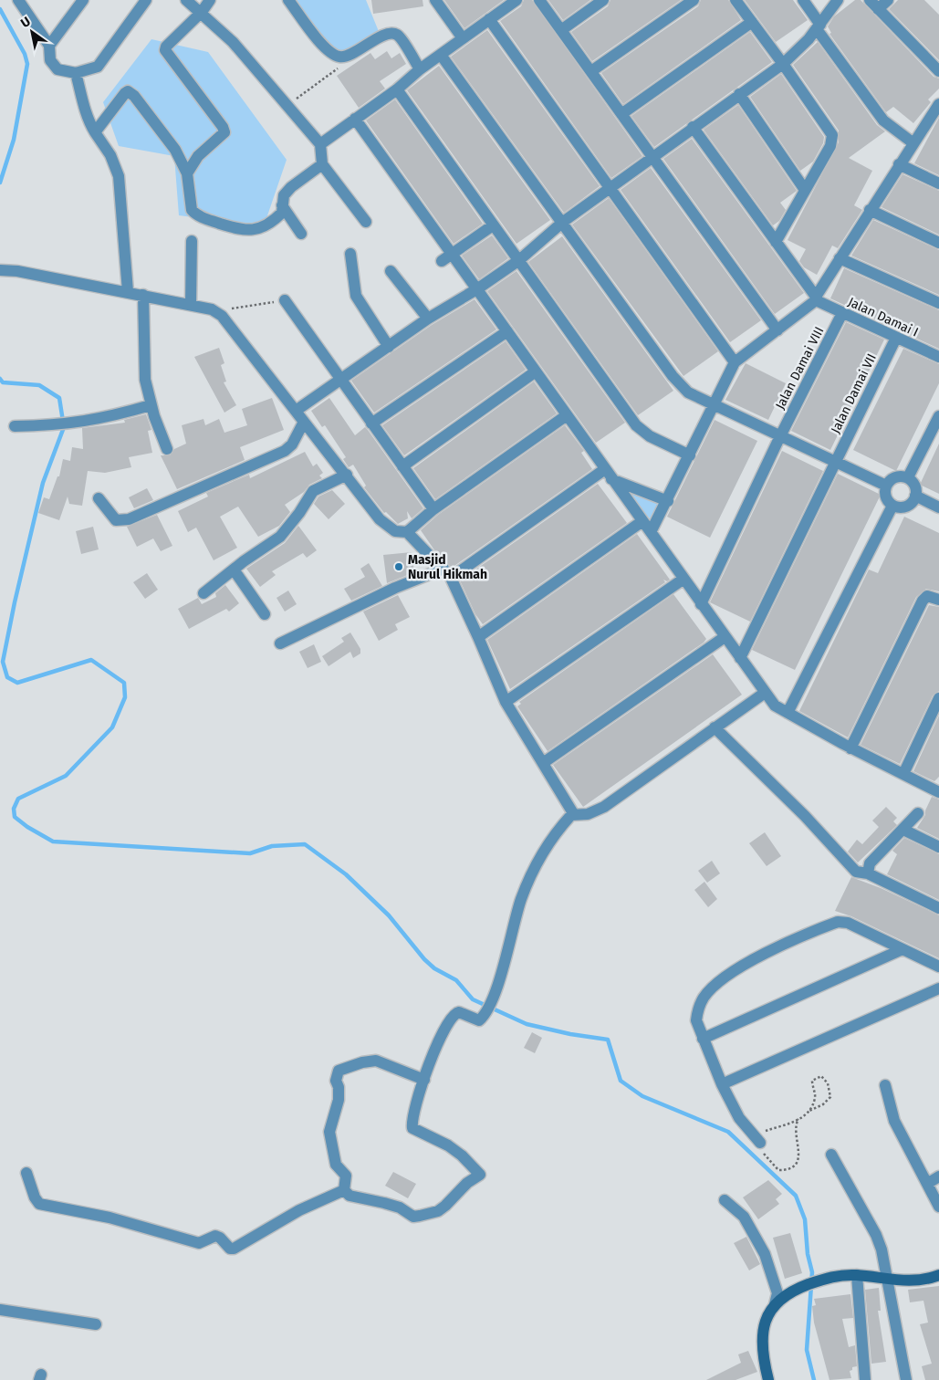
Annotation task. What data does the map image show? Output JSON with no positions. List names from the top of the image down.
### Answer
{
  "streets": {
    "street": ["Jalan Damai I", "Jalan Damai VIII", "Jalan Damai VII"]
  },
  "crossings": [
    ["Jalan Damai I", "Jalan Damai VIII"],
    ["Jalan Damai I", "Jalan Damai VII"]
  ],
  "places": ["Masjid Nurul Hikmah"],
  "north": "top left"
}
